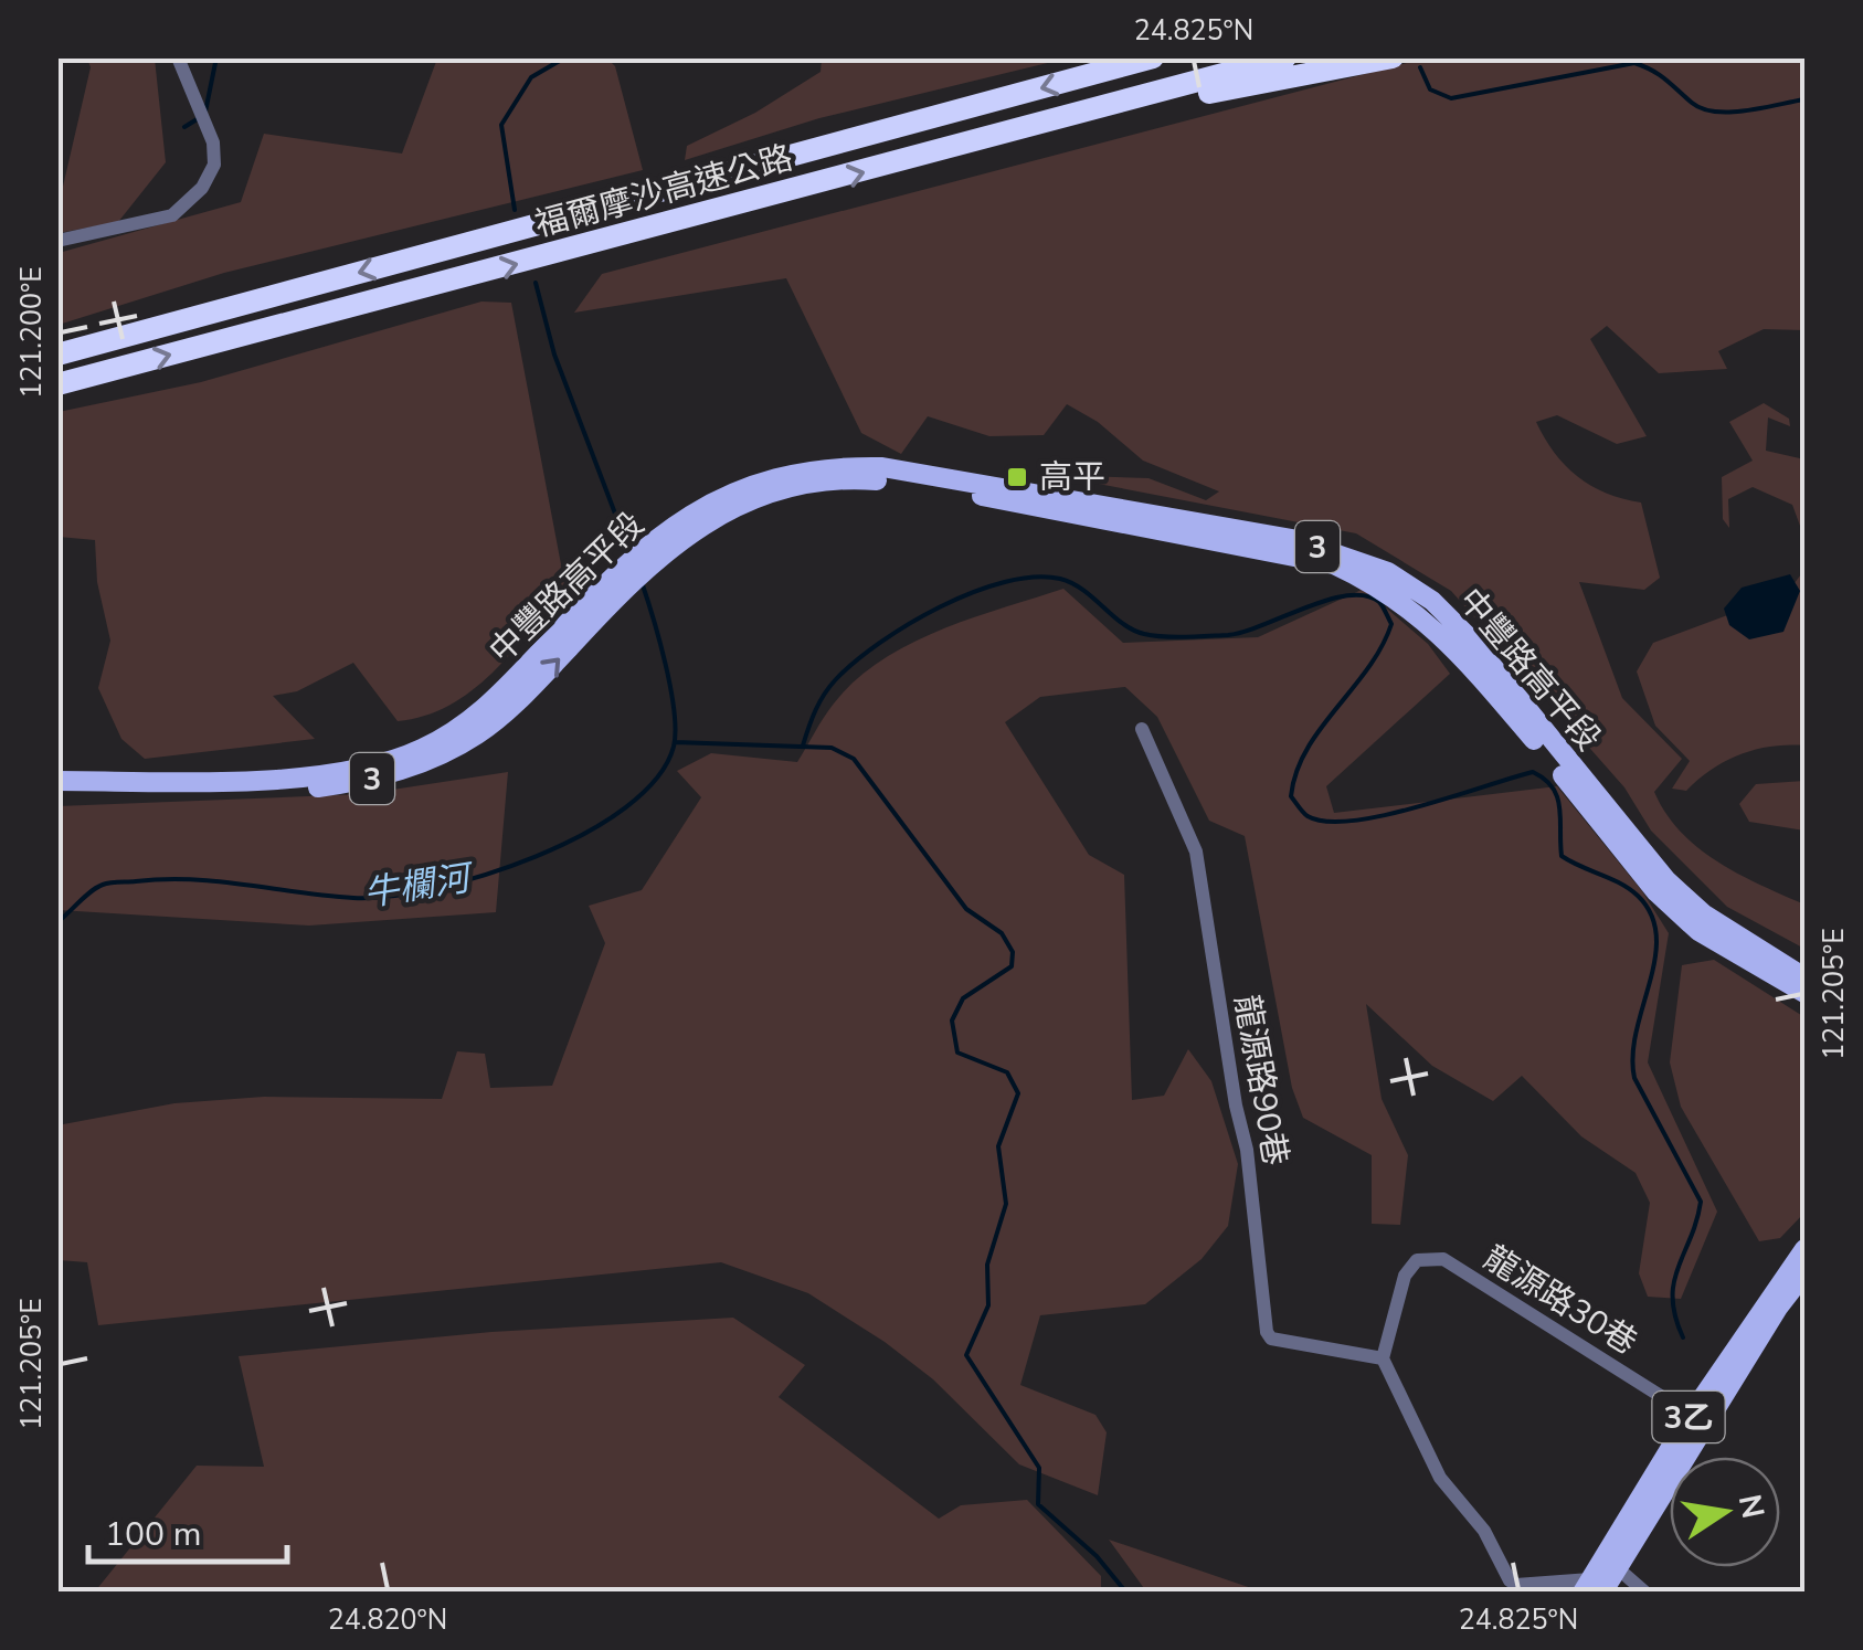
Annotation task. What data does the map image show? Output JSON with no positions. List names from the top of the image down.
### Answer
{
  "streets": {
    "highway": ["福爾摩沙高速公路"],
    "main road": ["3", "中豐路高平段", "3乙"],
    "street": ["龍源路90巷", "龍源路30巷"]
  },
  "crossings": [
    ["龍源路90巷", "龍源路30巷"],
    ["龍源路30巷", "3乙"]
  ],
  "water": ["牛欄河"],
  "places": {
    "transit": ["高平"]
  },
  "scale_bar": "100 m",
  "north": "right",
  "coordinates": [
    "24.825°N",
    "121.200°E",
    "121.205°E",
    "24.820°N"
  ]
}
